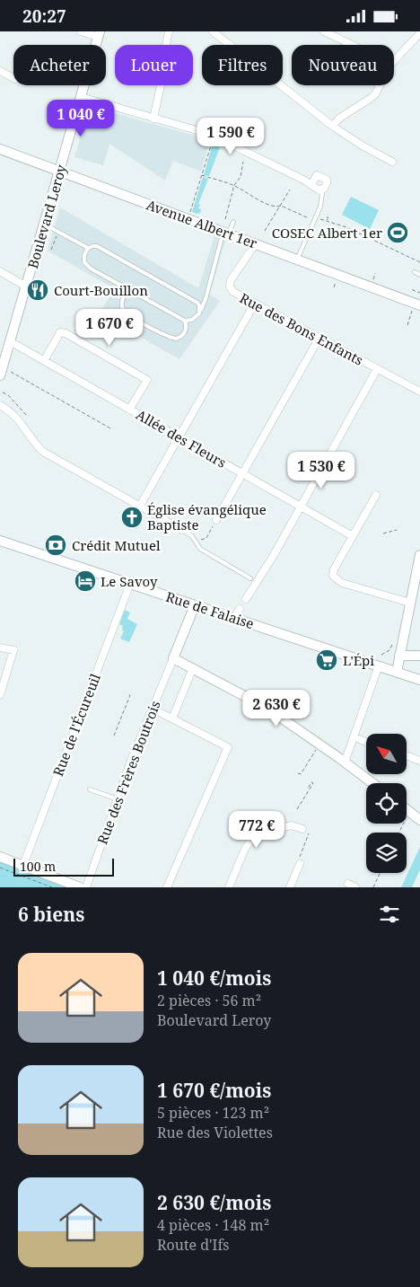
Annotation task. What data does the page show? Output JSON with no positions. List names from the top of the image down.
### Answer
{
  "streets": {
    "street": [
      "Boulevard Leroy",
      "Avenue Albert 1er",
      "Rue des Bons Enfants",
      "Allée des Fleurs",
      "Rue de Falaise",
      "Rue de l'Écureuil",
      "Rue des Frères Boutrois"
    ]
  },
  "crossings": [
    ["Boulevard Leroy", "Avenue Albert 1er"],
    ["Boulevard Leroy", "Allée des Fleurs"],
    ["Avenue Albert 1er", "Rue des Bons Enfants"],
    ["Rue de Falaise", "Rue de l'Écureuil"]
  ],
  "places": {
    "sports": ["COSEC Albert 1er"],
    "restaurant": ["Court-Bouillon"],
    "church": ["Église évangélique Baptiste"],
    "bank": ["Crédit Mutuel"],
    "hotel": ["Le Savoy"],
    "supermarket": ["L'Épi"]
  },
  "scale_bar": "100 m",
  "north": "top left",
  "page": {
    "status": "20:27",
    "chip": [
      "Acheter",
      "Louer",
      "Filtres",
      "Nouveau"
    ],
    "price": [
      "1 040 €",
      "1 590 €",
      "1 670 €",
      "1 530 €",
      "2 630 €",
      "772 €"
    ],
    "scale": "100 m",
    "heading": "6 biens",
    "list": [
      {
        "name": "1 040 €/mois",
        "note": "2 pièces · 56 m² · Boulevard Leroy"
      },
      {
        "name": "1 670 €/mois",
        "note": "5 pièces · 123 m² · Rue des Violettes"
      },
      {
        "name": "2 630 €/mois",
        "note": "4 pièces · 148 m² · Route d'Ifs"
      }
    ]
  }
}
